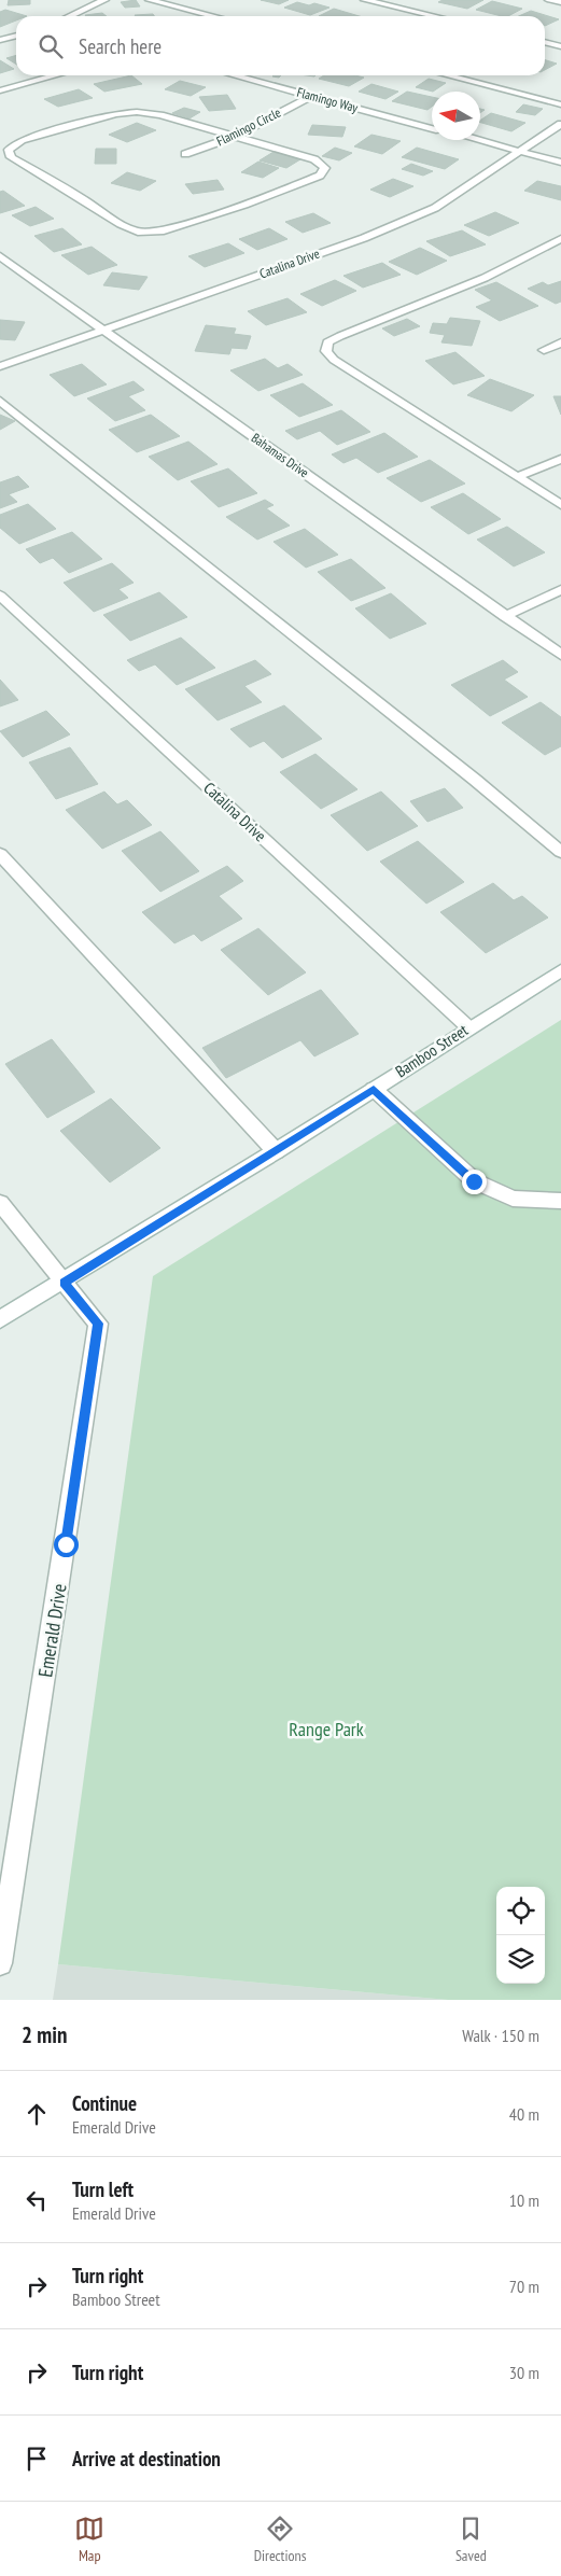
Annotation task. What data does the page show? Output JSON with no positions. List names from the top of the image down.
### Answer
{
  "streets": {
    "street": [
      "Flamingo Way",
      "Flamingo Circle",
      "Catalina Drive",
      "Bahamas Drive",
      "Bamboo Street",
      "Emerald Drive"
    ]
  },
  "crossings": [
    ["Flamingo Way", "Flamingo Circle"],
    ["Catalina Drive", "Bahamas Drive"],
    ["Catalina Drive", "Bamboo Street"],
    ["Bamboo Street", "Emerald Drive"]
  ],
  "parks": ["Range Park"],
  "north": "left",
  "page": {
    "search": "Search here",
    "heading": ["2 min", "Walk · 150 m"],
    "list": [
      ["Continue", "Emerald Drive", "40 m"],
      ["Turn left", "Emerald Drive", "10 m"],
      ["Turn right", "Bamboo Street", "70 m"],
      ["Turn right", "30 m"],
      "Arrive at destination"
    ],
    "nav": ["Map", "Directions", "Saved"]
  }
}
